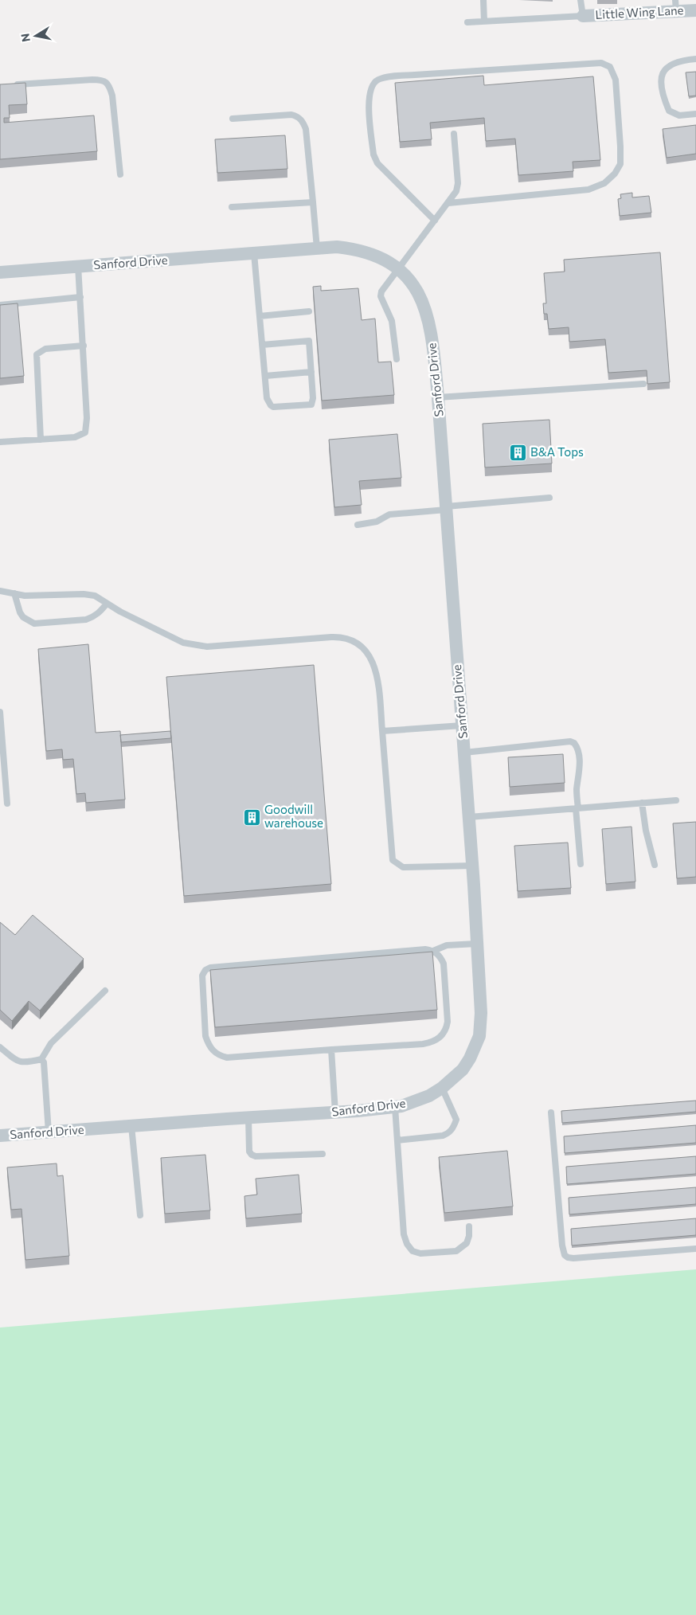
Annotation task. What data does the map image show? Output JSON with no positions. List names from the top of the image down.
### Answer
{
  "streets": {
    "street": ["Little Wing Lane", "Sanford Drive"]
  },
  "places": {
    "building": ["B&A Tops", "Goodwill warehouse"]
  },
  "north": "left"
}
